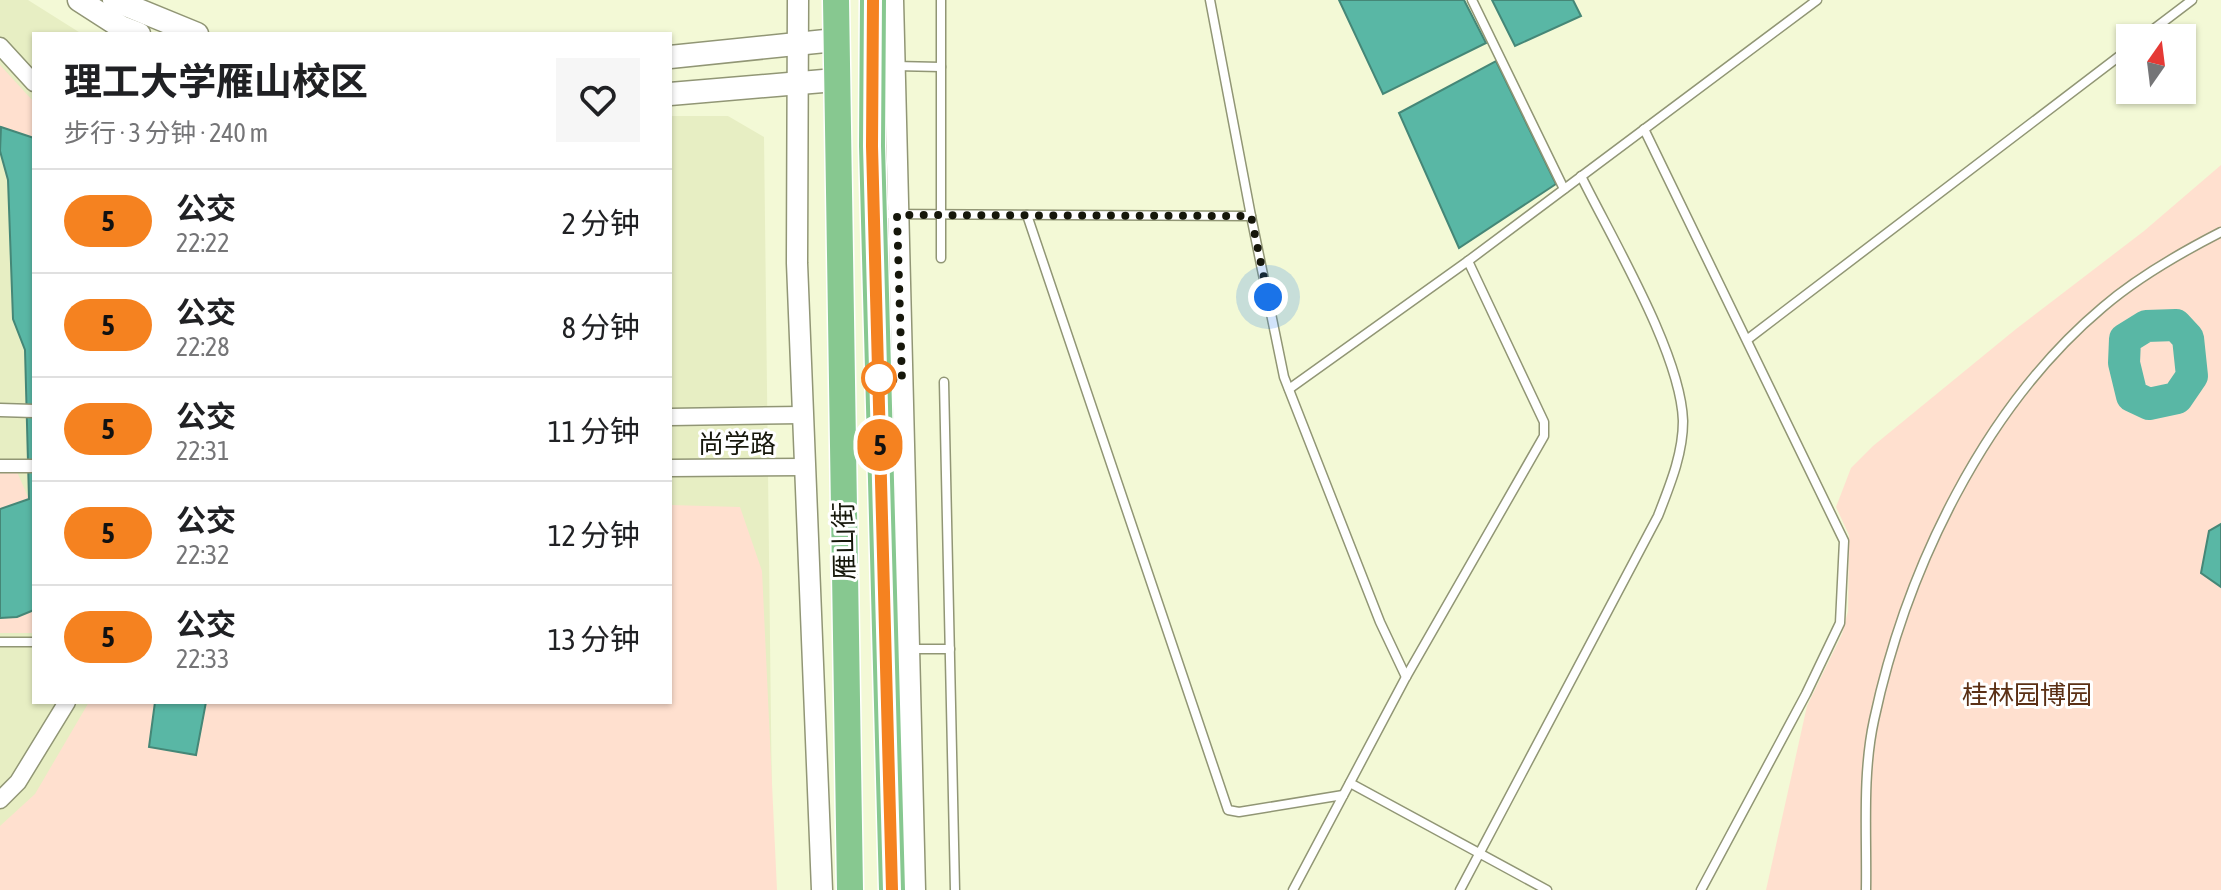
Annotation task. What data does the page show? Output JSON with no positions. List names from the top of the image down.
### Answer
{
  "streets": {
    "highway": ["雁山街"],
    "street": ["尚学路"]
  },
  "parks": ["桂林园博园"],
  "lines": ["bus line 5"],
  "north": "top",
  "page": {
    "on_map": "5",
    "heading": ["理工大学雁山校区", "步行 · 3 分钟 · 240 m"],
    "list": [
      {
        "mark": "5",
        "name": "公交",
        "note": "22:22",
        "value": "2 分钟"
      },
      {
        "mark": "5",
        "name": "公交",
        "note": "22:28",
        "value": "8 分钟"
      },
      {
        "mark": "5",
        "name": "公交",
        "note": "22:31",
        "value": "11 分钟"
      },
      {
        "mark": "5",
        "name": "公交",
        "note": "22:32",
        "value": "12 分钟"
      },
      {
        "mark": "5",
        "name": "公交",
        "note": "22:33",
        "value": "13 分钟"
      }
    ]
  }
}
